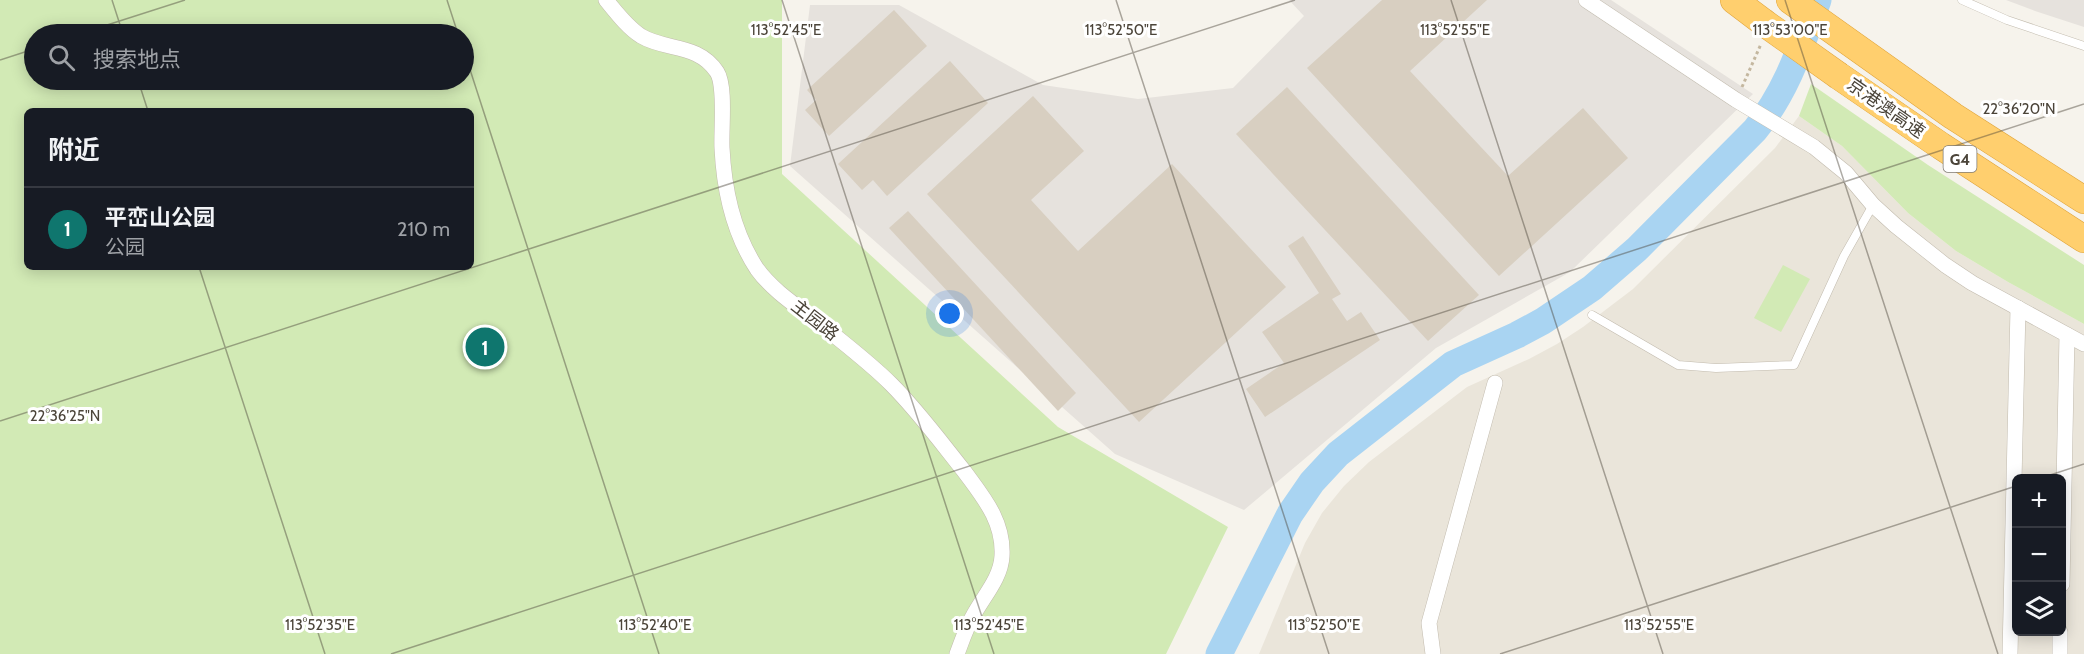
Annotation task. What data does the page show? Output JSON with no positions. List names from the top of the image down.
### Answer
{
  "streets": {
    "highway": ["京港澳高速", "G4"],
    "street": ["主园路"]
  },
  "crossings": [
    ["京港澳高速", "G4"]
  ],
  "page": {
    "search": "搜索地点",
    "heading": "附近",
    "list": [
      {
        "mark": "1",
        "name": "平峦山公园",
        "note": "公园",
        "value": "210 m"
      }
    ],
    "pins": "1",
    "map_buttons": ["+", "−"]
  },
  "coordinates": [
    "113°52'45\"E",
    "113°52'50\"E",
    "113°52'55\"E",
    "113°53'00\"E",
    "22°36'20\"N",
    "22°36'25\"N",
    "113°52'35\"E",
    "113°52'40\"E"
  ]
}
